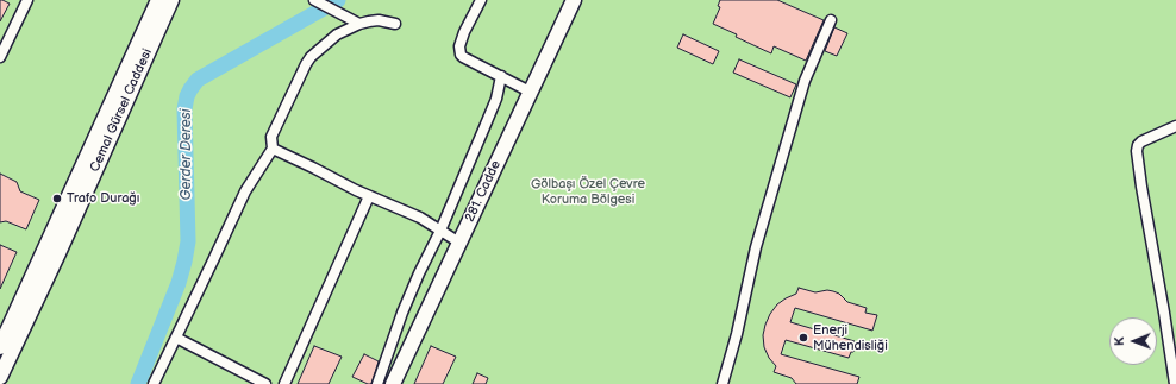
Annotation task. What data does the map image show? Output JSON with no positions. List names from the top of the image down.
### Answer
{
  "streets": {
    "street": ["Cemal Gürsel Caddesi", "281. Cadde"]
  },
  "water": ["Gerder Deresi"],
  "parks": ["Gölbaşı Özel Çevre Koruma Bölgesi"],
  "places": ["Trafo Durağı", "Enerji Mühendisliği"],
  "north": "left"
}
